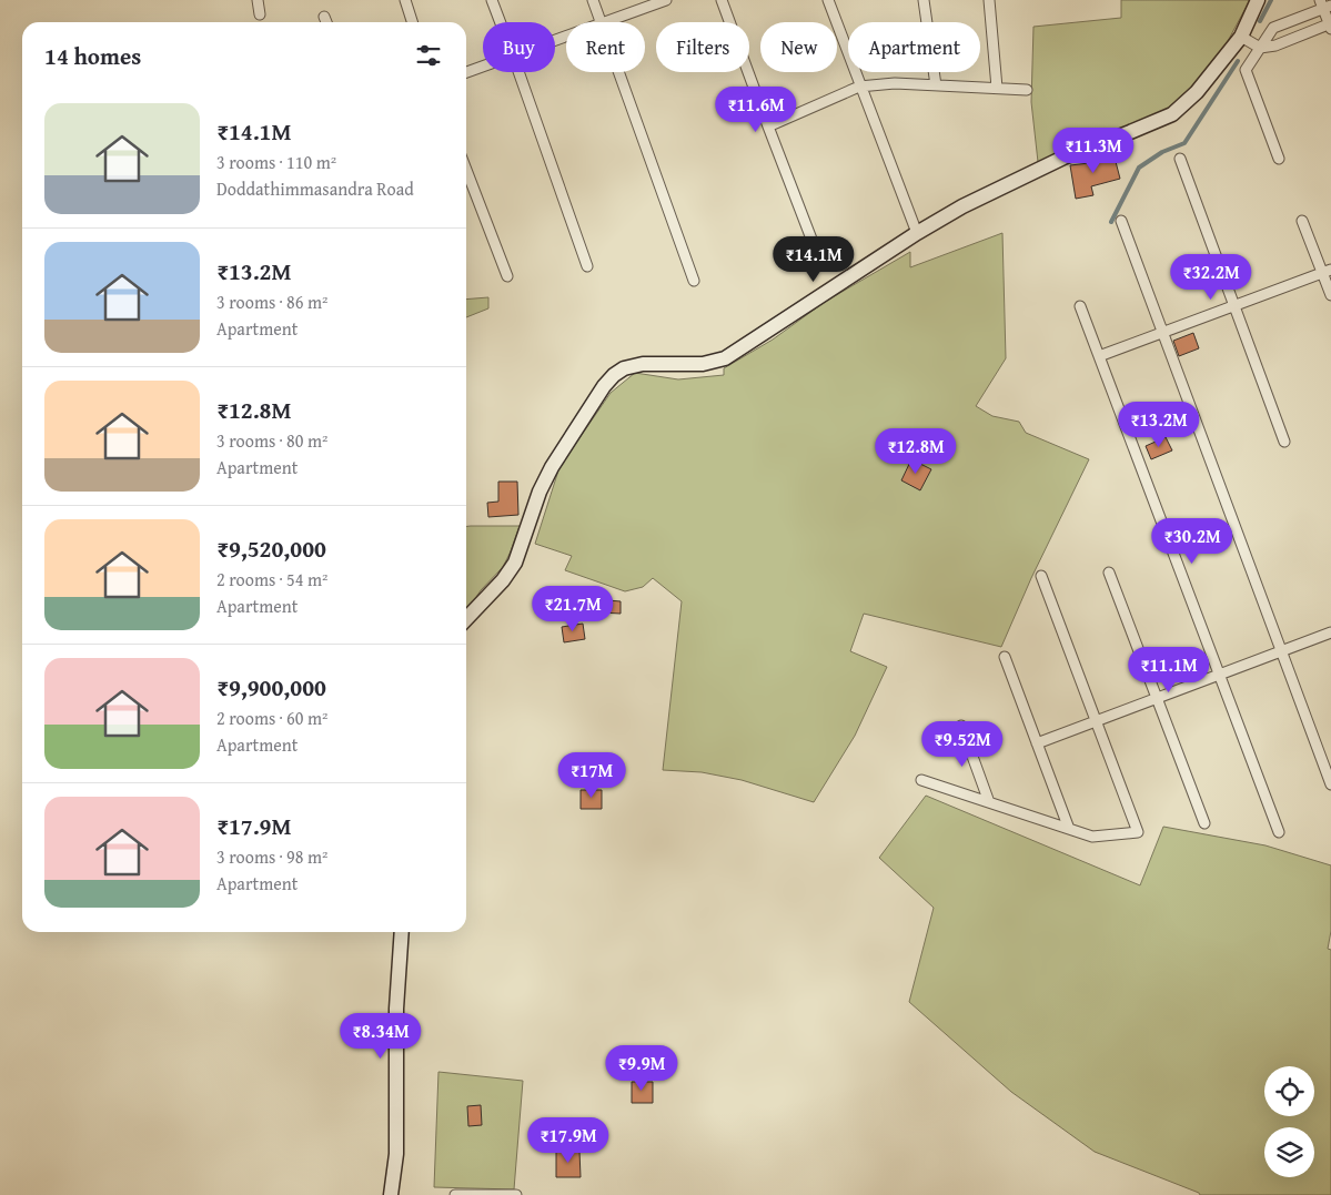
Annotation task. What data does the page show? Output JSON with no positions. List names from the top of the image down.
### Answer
{
  "page": {
    "chip": [
      "Buy",
      "Rent",
      "Filters",
      "New",
      "Apartment"
    ],
    "heading": "14 homes",
    "price": [
      "₹11.6M",
      "₹11.3M",
      "₹14.1M",
      "₹32.2M",
      "₹13.2M",
      "₹12.8M",
      "₹30.2M",
      "₹21.7M",
      "₹11.1M",
      "₹9.52M",
      "₹17M",
      "₹8.34M",
      "₹9.9M",
      "₹17.9M"
    ],
    "list": [
      {
        "name": "₹14.1M",
        "note": "3 rooms · 110 m² · Doddathimmasandra Road"
      },
      {
        "name": "₹13.2M",
        "note": "3 rooms · 86 m² · Apartment"
      },
      {
        "name": "₹12.8M",
        "note": "3 rooms · 80 m² · Apartment"
      },
      {
        "name": "₹9,520,000",
        "note": "2 rooms · 54 m² · Apartment"
      },
      {
        "name": "₹9,900,000",
        "note": "2 rooms · 60 m² · Apartment"
      },
      {
        "name": "₹17.9M",
        "note": "3 rooms · 98 m² · Apartment"
      }
    ]
  }
}
